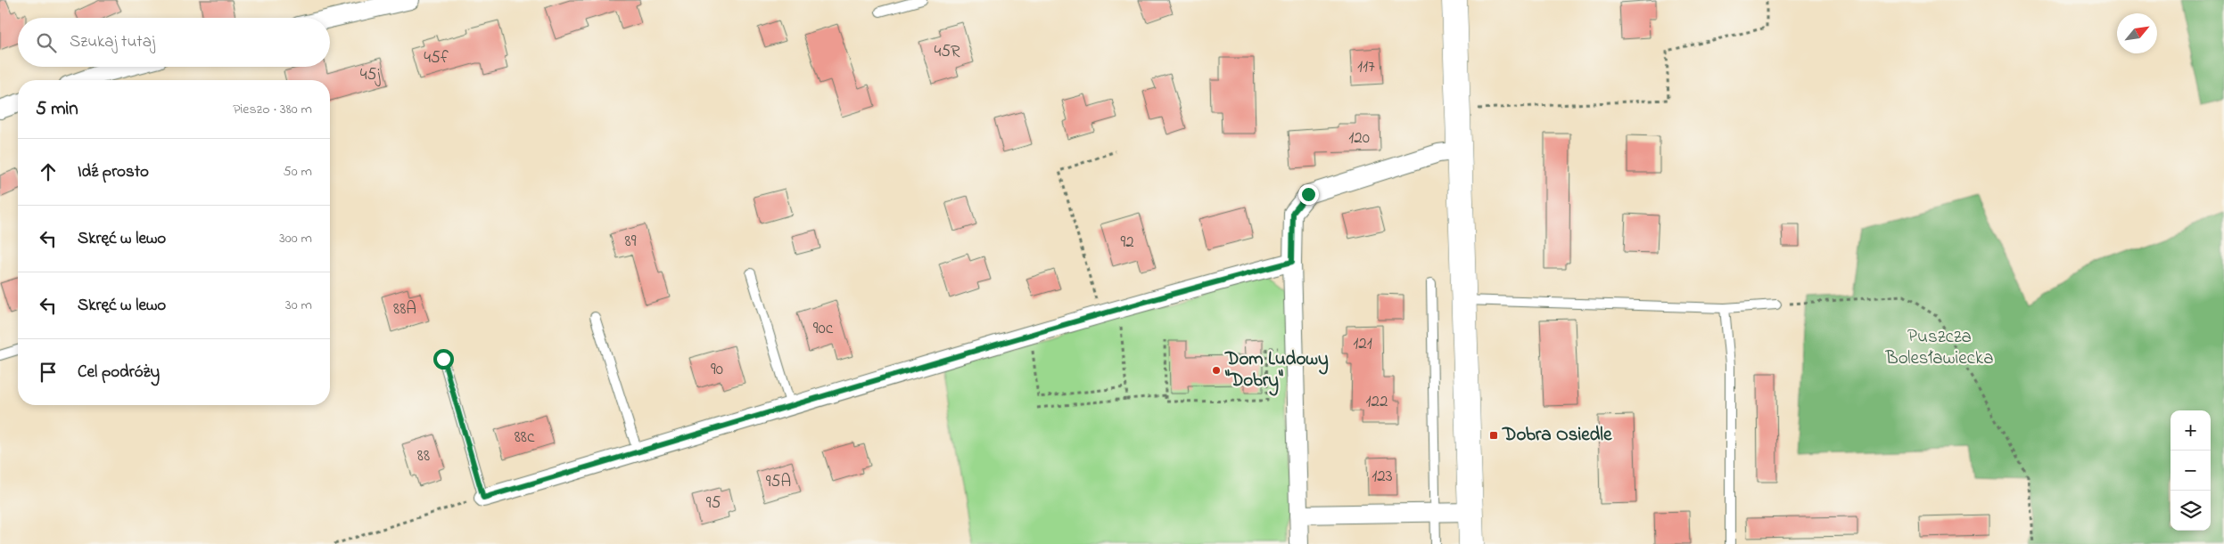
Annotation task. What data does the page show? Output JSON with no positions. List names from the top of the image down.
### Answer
{
  "parks": ["Puszcza Bolesławiecka"],
  "places": {
    "other": ["Dom Ludowy \"Dobry\""],
    "transit": ["Dobra Osiedle"]
  },
  "house_numbers": [
    "45R",
    "45f",
    "117",
    "45j",
    "120",
    "89",
    "92",
    "88A",
    "90c",
    "121",
    "90",
    "122",
    "88c",
    "88",
    "123",
    "95A",
    "95"
  ],
  "north": "top right",
  "page": {
    "search": "Szukaj tutaj",
    "heading": ["5 min", "Pieszo · 380 m"],
    "list": [
      ["Idź prosto", "50 m"],
      ["Skręć w lewo", "300 m"],
      ["Skręć w lewo", "30 m"],
      "Cel podróży"
    ],
    "map_buttons": ["+", "−"]
  }
}
